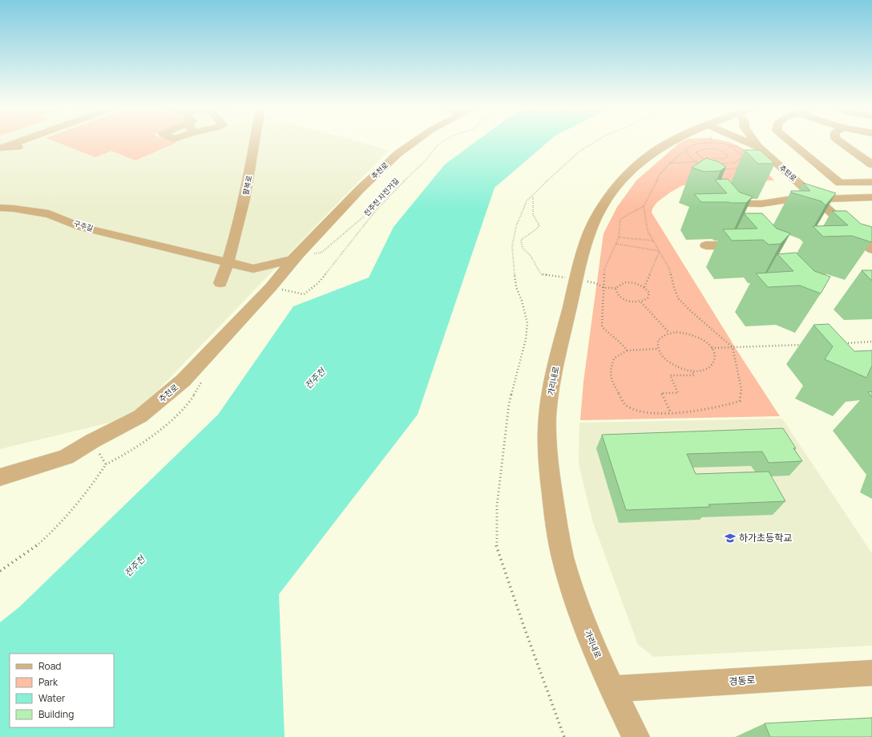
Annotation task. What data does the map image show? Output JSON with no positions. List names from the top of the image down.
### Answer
{
  "streets": {
    "street": [
      "추천로",
      "추탄로",
      "팔복로",
      "구주길",
      "가리내로",
      "경동로"
    ],
    "path": ["전주천 자전거길"]
  },
  "crossings": [
    ["추천로", "팔복로"],
    ["추천로", "전주천 자전거길"],
    ["추천로", "구주길"],
    ["가리내로", "경동로"]
  ],
  "water": ["전주천"],
  "places": {
    "school or university": ["하가초등학교"]
  },
  "legend": [
    "Road",
    "Park",
    "Water",
    "Building"
  ]
}
